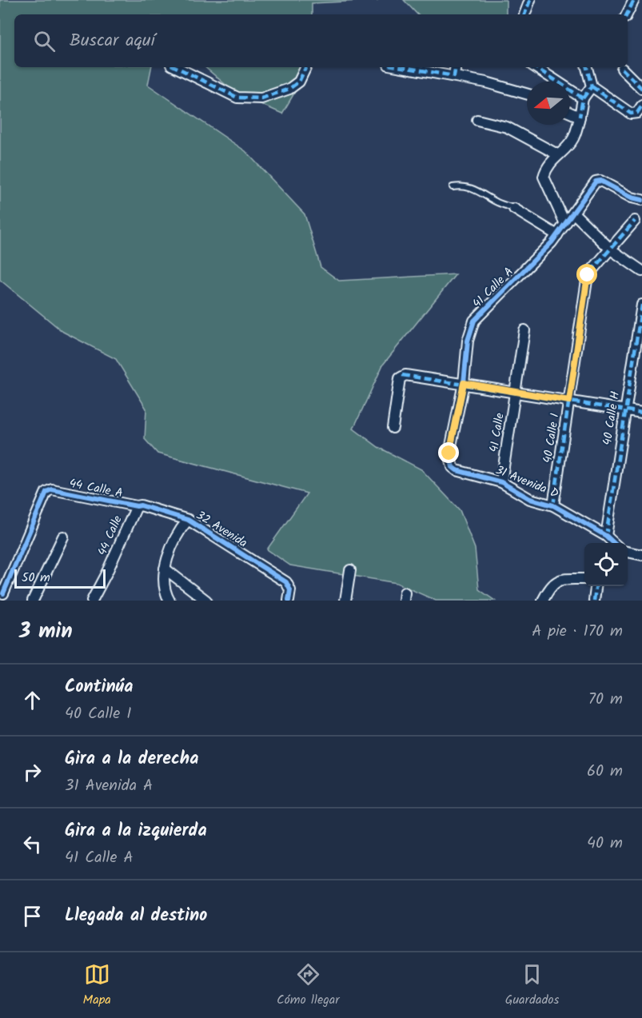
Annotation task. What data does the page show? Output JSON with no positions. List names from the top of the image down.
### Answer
{
  "streets": {
    "street": [
      "41 Calle A",
      "40 Calle H",
      "41 Calle",
      "40 Calle I",
      "31 Avenida D",
      "44 Calle A",
      "32 Avenida",
      "44 Calle"
    ]
  },
  "crossings": [
    ["41 Calle A", "31 Avenida D"],
    ["40 Calle H", "31 Avenida D"],
    ["41 Calle", "31 Avenida D"],
    ["40 Calle I", "31 Avenida D"],
    ["44 Calle A", "32 Avenida"],
    ["44 Calle A", "44 Calle"],
    ["32 Avenida", "44 Calle"]
  ],
  "scale_bar": "50 m",
  "north": "left",
  "page": {
    "search": "Buscar aquí",
    "scale": "50 m",
    "heading": ["3 min", "A pie · 170 m"],
    "list": [
      ["Continúa", "40 Calle I", "70 m"],
      ["Gira a la derecha", "31 Avenida A", "60 m"],
      ["Gira a la izquierda", "41 Calle A", "40 m"],
      "Llegada al destino"
    ],
    "nav": ["Mapa", "Cómo llegar", "Guardados"]
  }
}
